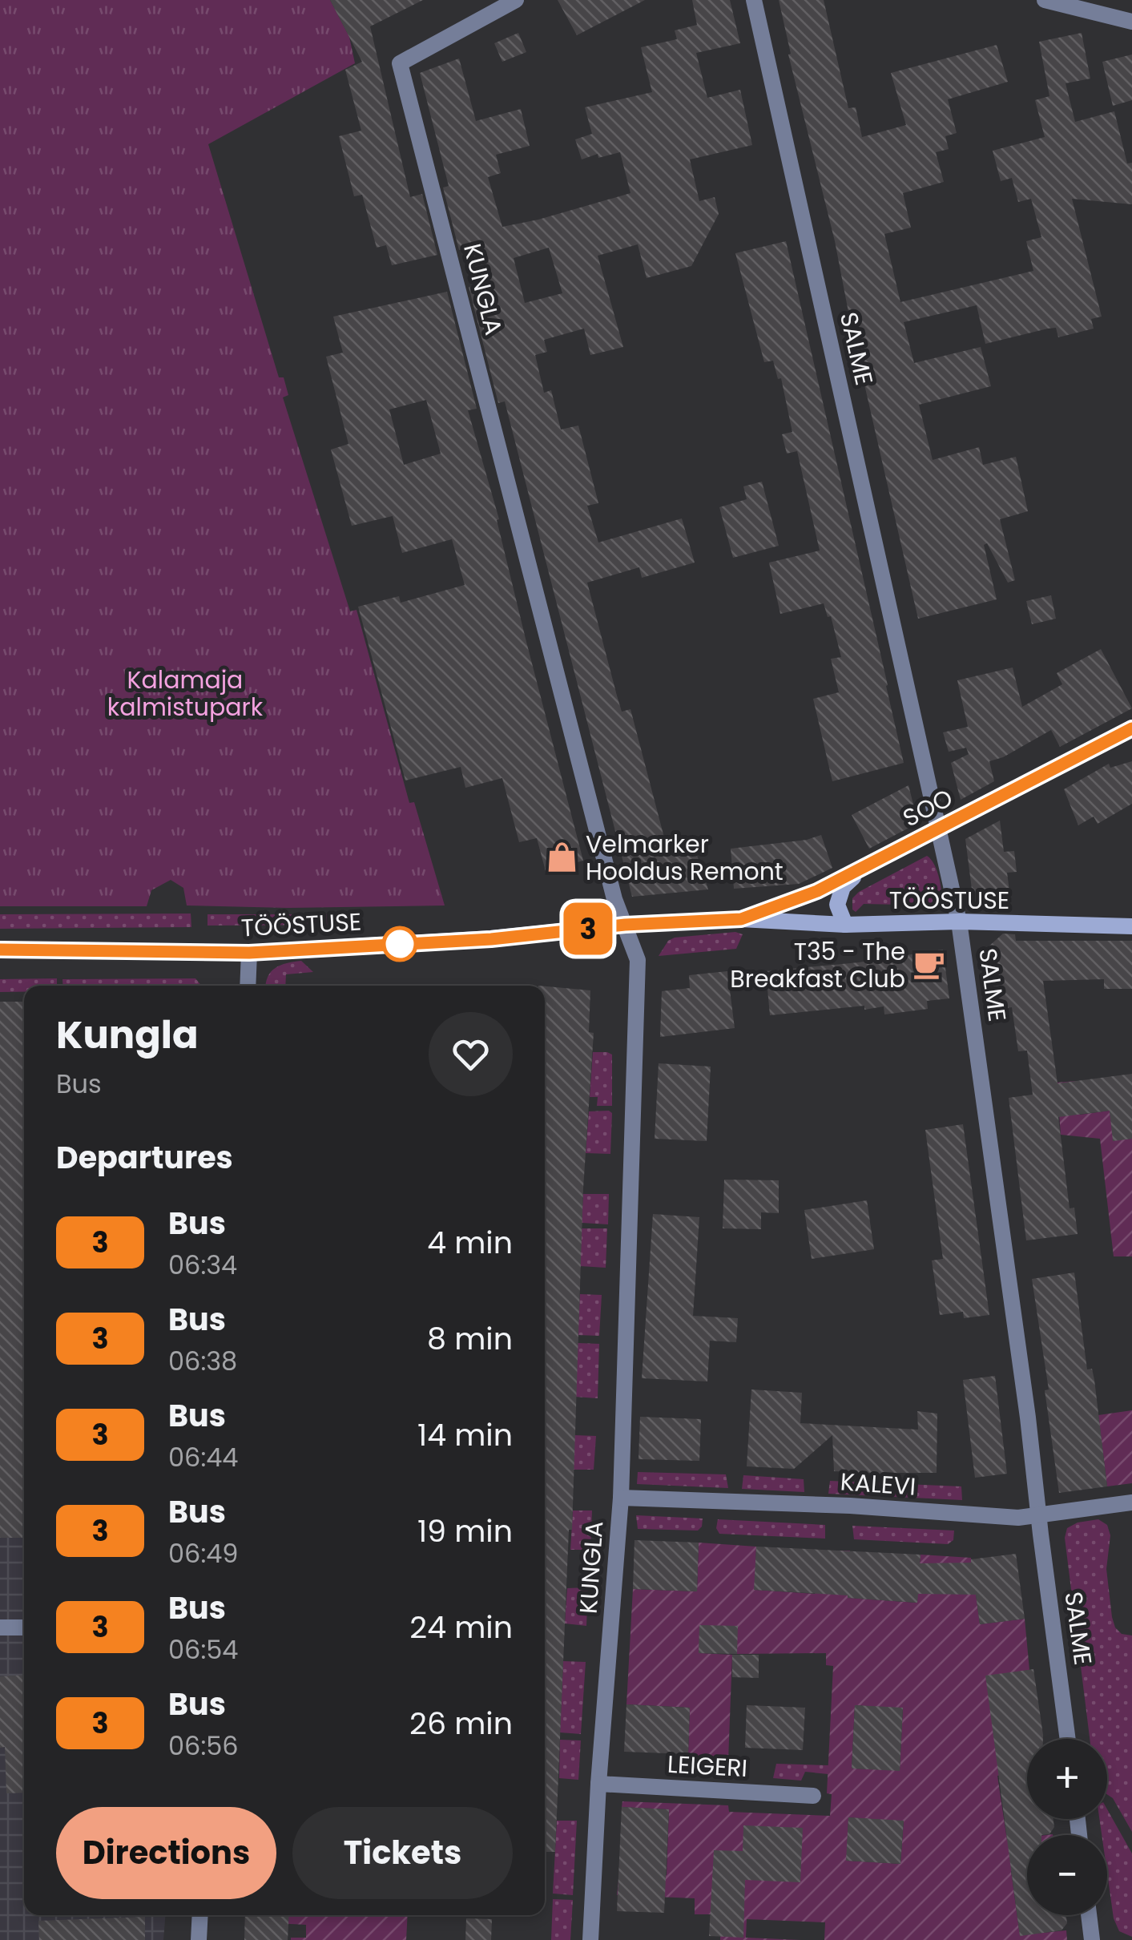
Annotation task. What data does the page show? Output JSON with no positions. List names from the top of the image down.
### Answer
{
  "streets": {
    "street": [
      "KUNGLA",
      "SALME",
      "SOO",
      "TÖÖSTUSE",
      "KALEVI",
      "LEIGERI"
    ]
  },
  "crossings": [
    ["KUNGLA", "TÖÖSTUSE"],
    ["KUNGLA", "KALEVI"],
    ["KUNGLA", "LEIGERI"],
    ["SALME", "SOO"],
    ["SALME", "TÖÖSTUSE"],
    ["SALME", "KALEVI"],
    ["SOO", "TÖÖSTUSE"]
  ],
  "parks": ["Kalamaja kalmistupark"],
  "places": {
    "shop": ["Velmarker Hooldus Remont"],
    "cafe": ["T35 - The Breakfast Club"]
  },
  "lines": ["bus line 3"],
  "page": {
    "on_map": "3",
    "heading": [
      ["Kungla", "Bus"],
      "Departures"
    ],
    "list": [
      {
        "mark": "3",
        "name": "Bus",
        "note": "06:34",
        "value": "4 min"
      },
      {
        "mark": "3",
        "name": "Bus",
        "note": "06:38",
        "value": "8 min"
      },
      {
        "mark": "3",
        "name": "Bus",
        "note": "06:44",
        "value": "14 min"
      },
      {
        "mark": "3",
        "name": "Bus",
        "note": "06:49",
        "value": "19 min"
      },
      {
        "mark": "3",
        "name": "Bus",
        "note": "06:54",
        "value": "24 min"
      },
      {
        "mark": "3",
        "name": "Bus",
        "note": "06:56",
        "value": "26 min"
      }
    ],
    "map_buttons": ["+", "−"],
    "buttons": ["Directions", "Tickets"]
  }
}
